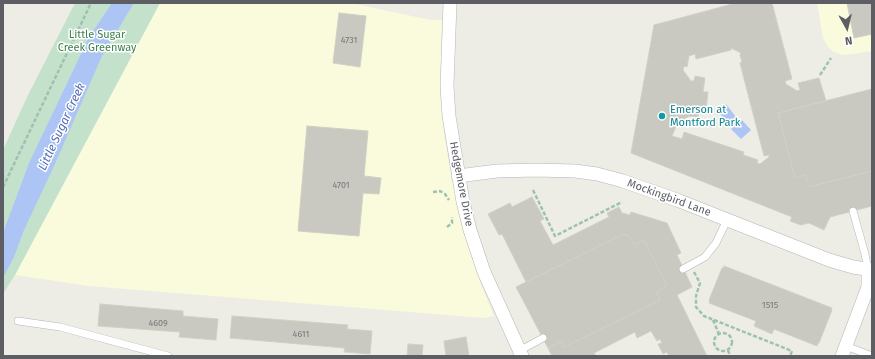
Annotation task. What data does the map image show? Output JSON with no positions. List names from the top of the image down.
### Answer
{
  "streets": {
    "street": ["Hedgemore Drive", "Mockingbird Lane"]
  },
  "crossings": [
    ["Hedgemore Drive", "Mockingbird Lane"]
  ],
  "water": ["Little Sugar Creek"],
  "parks": ["Little Sugar Creek Greenway"],
  "places": ["Emerson at Montford Park"],
  "house_numbers": [
    "4731",
    "4701",
    "1515",
    "4609",
    "4611"
  ],
  "north": "bottom"
}
